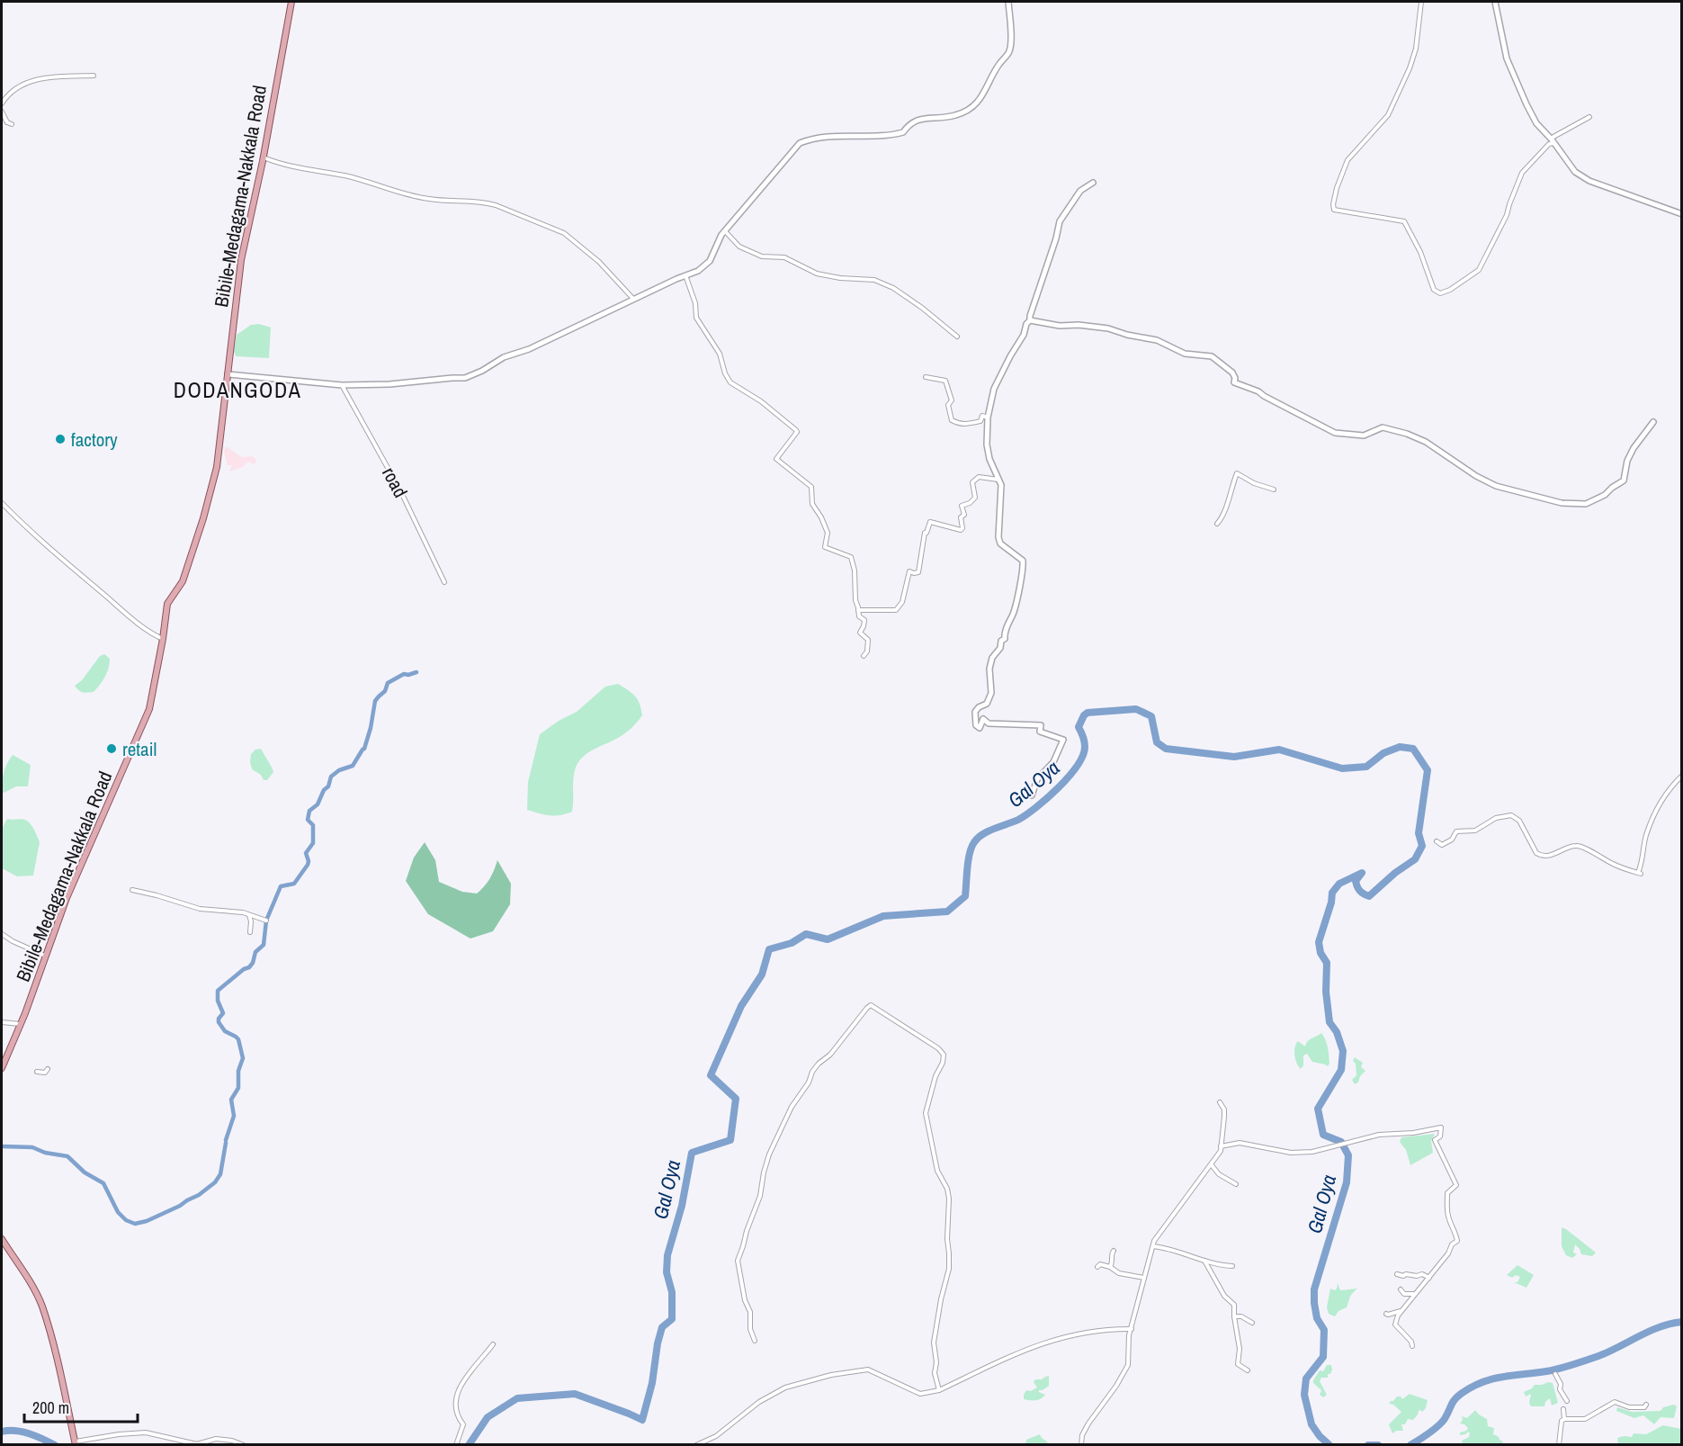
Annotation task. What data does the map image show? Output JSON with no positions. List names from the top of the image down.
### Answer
{
  "streets": {
    "main road": ["Bibile-Medagama-Nakkala Road"],
    "street": ["road"]
  },
  "districts": ["DODANGODA"],
  "water": ["Gal Oya"],
  "places": ["factory", "retail"],
  "scale_bar": "200 m"
}
